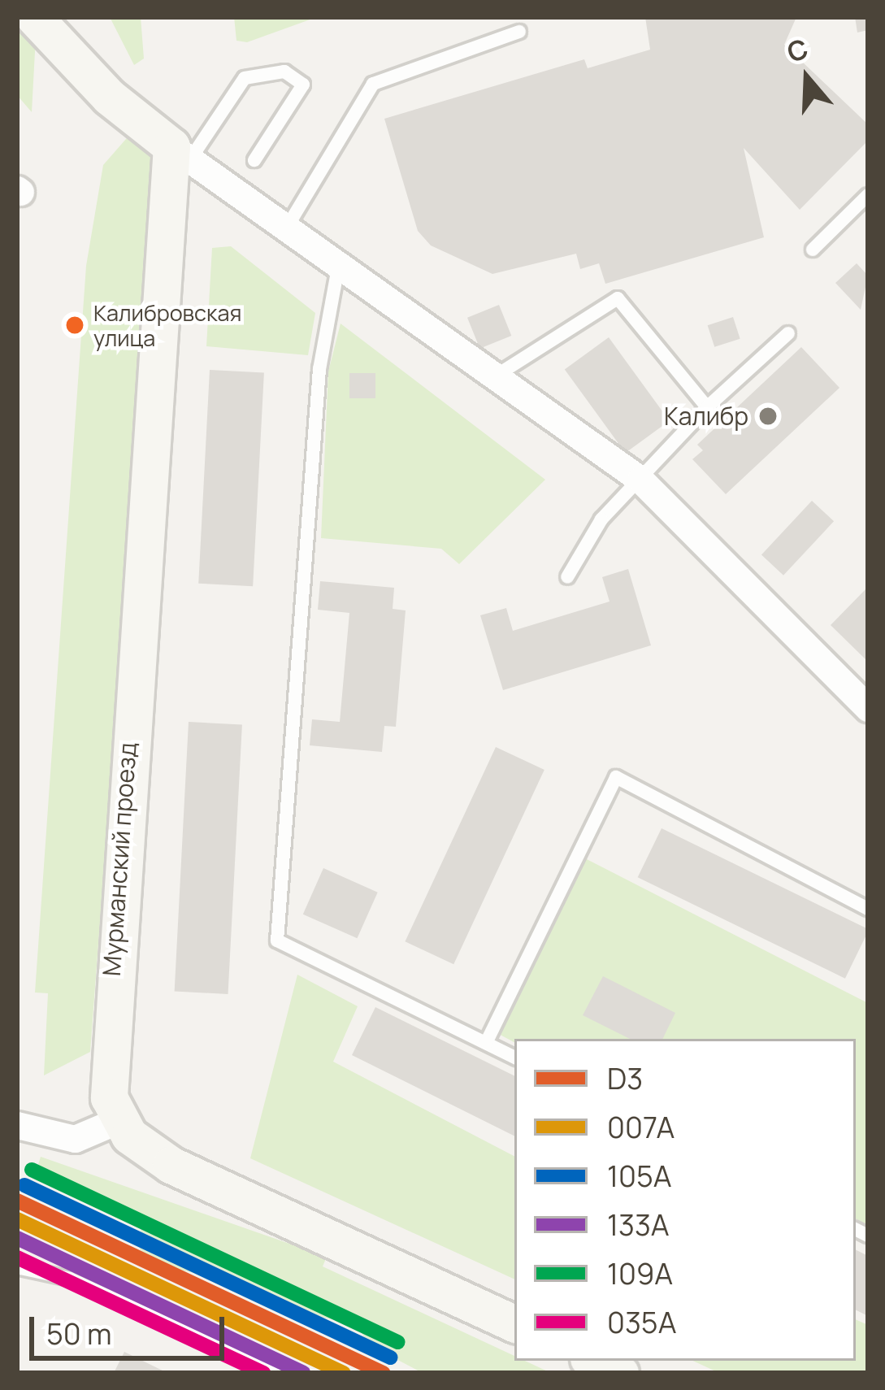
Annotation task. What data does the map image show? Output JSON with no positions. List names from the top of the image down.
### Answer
{
  "streets": {
    "street": ["Мурманский проезд"]
  },
  "places": ["Калибровская улица", "Калибр"],
  "lines": [
    "transit line 109А",
    "transit line 105А",
    "transit line D3",
    "transit line 007А",
    "transit line 133А",
    "transit line 035А"
  ],
  "legend": [
    "D3",
    "007А",
    "105А",
    "133А",
    "109А",
    "035А"
  ],
  "scale_bar": "50 m",
  "north": "top"
}
